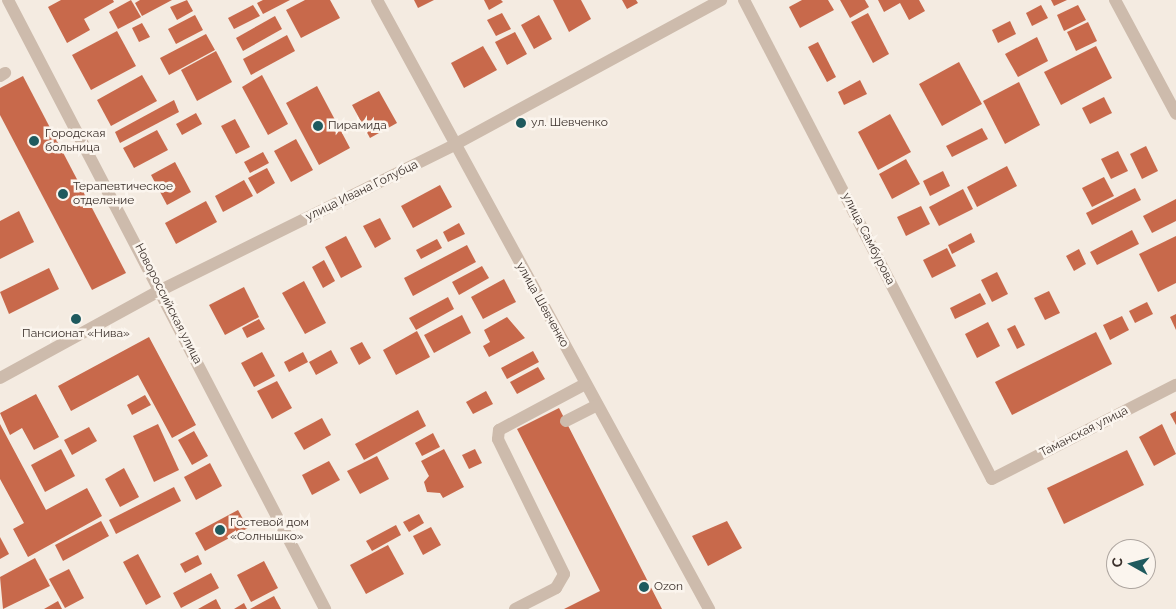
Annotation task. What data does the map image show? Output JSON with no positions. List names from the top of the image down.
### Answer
{
  "streets": {
    "street": [
      "улица Ивана Голубца",
      "улица Самбурова",
      "Новороссийская улица",
      "улица Шевченко",
      "Таманская улица"
    ]
  },
  "crossings": [
    ["улица Ивана Голубца", "Новороссийская улица"],
    ["улица Ивана Голубца", "улица Шевченко"],
    ["улица Самбурова", "Таманская улица"]
  ],
  "places": [
    "ул. Шевченко",
    "Пирамида",
    "Городская больница",
    "Терапевтическое отделение",
    "Пансионат «Нива»",
    "Гостевой дом «Солнышко»",
    "Ozon"
  ],
  "north": "left"
}
